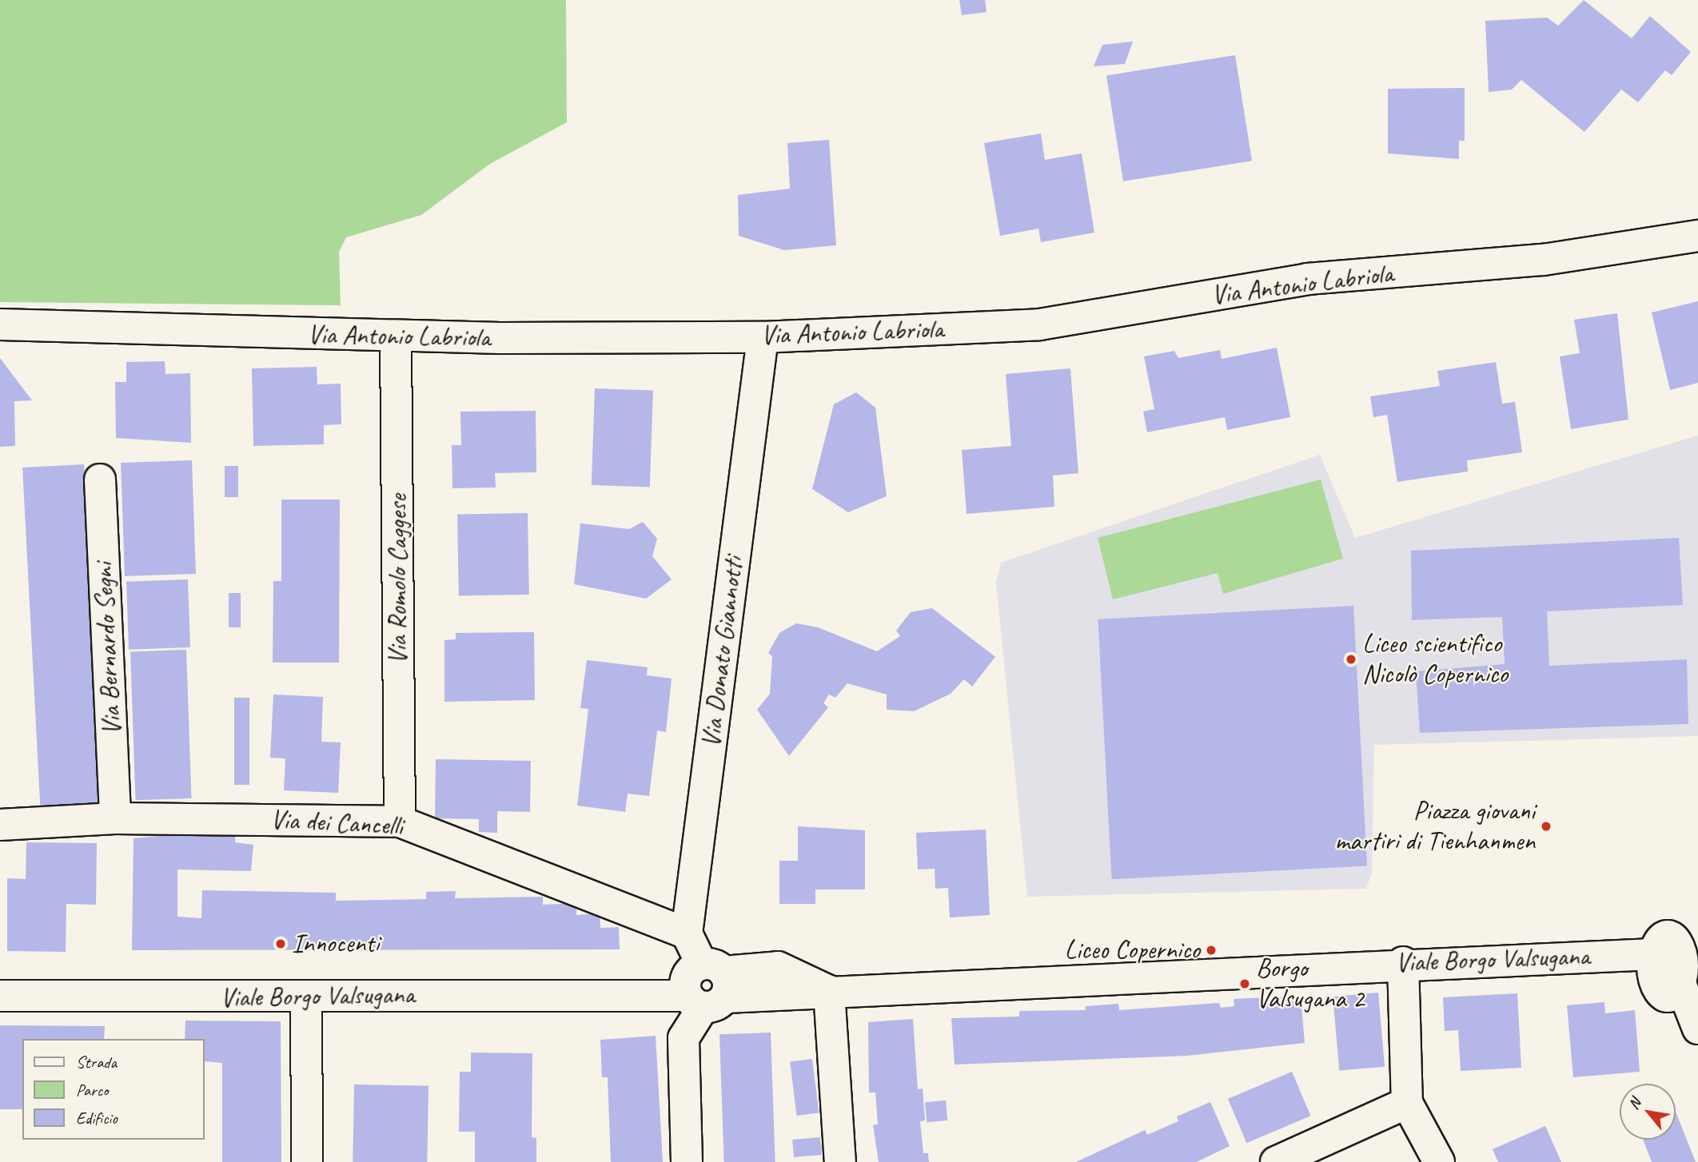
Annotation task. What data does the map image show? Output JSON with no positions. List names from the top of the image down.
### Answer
{
  "streets": {
    "street": [
      "Via Antonio Labriola",
      "Via Romolo Caggese",
      "Via Bernardo Segni",
      "Via Donato Giannotti",
      "Via dei Cancelli",
      "Viale Borgo Valsugana"
    ]
  },
  "crossings": [
    ["Via Antonio Labriola", "Via Romolo Caggese"],
    ["Via Antonio Labriola", "Via Donato Giannotti"],
    ["Via Romolo Caggese", "Via dei Cancelli"],
    ["Via Bernardo Segni", "Via dei Cancelli"],
    ["Via Donato Giannotti", "Via dei Cancelli"]
  ],
  "places": [
    "Liceo scientifico Nicolò Copernico",
    "Piazza giovani martiri di Tienhanmen",
    "Innocenti",
    "Liceo Copernico",
    "Borgo Valsugana 2"
  ],
  "legend": ["Strada", "Parco", "Edificio"],
  "north": "top left"
}
